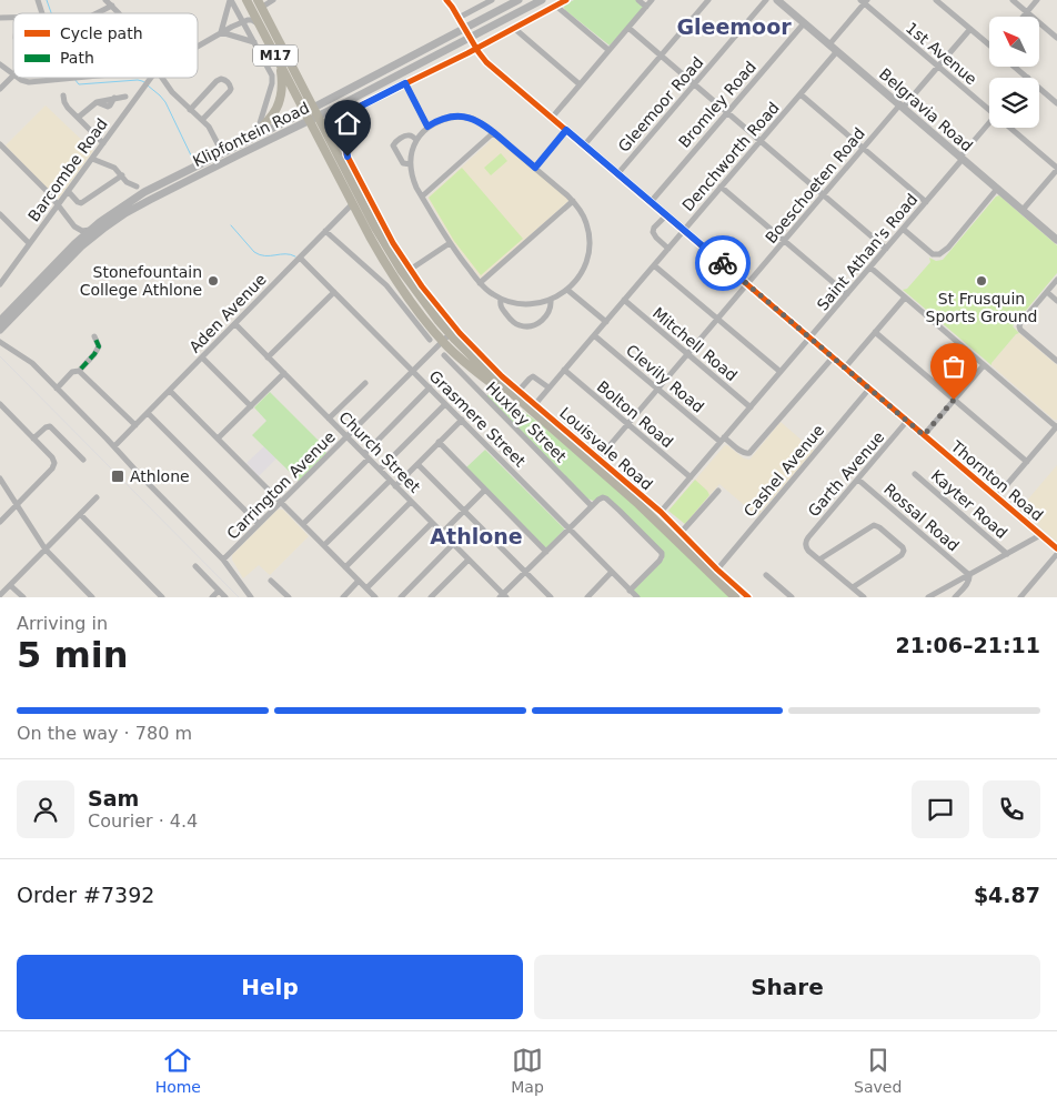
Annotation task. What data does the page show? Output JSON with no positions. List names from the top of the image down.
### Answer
{
  "streets": {
    "main road": ["M17"],
    "street": [
      "1st Avenue",
      "Gleemoor Road",
      "Bromley Road",
      "Belgravia Road",
      "Klipfontein Road",
      "Denchworth Road",
      "Barcombe Road",
      "Boeschoeten Road",
      "Saint Athan's Road",
      "Aden Avenue",
      "Mitchell Road",
      "Clevily Road",
      "Bolton Road",
      "Grasmere Street",
      "Huxley Street",
      "Louisvale Road",
      "Church Street",
      "Cashel Avenue",
      "Garth Avenue",
      "Thornton Road",
      "Carrington Avenue",
      "Kayter Road",
      "Rossal Road"
    ]
  },
  "crossings": [
    ["1st Avenue", "Boeschoeten Road"],
    ["M17", "Klipfontein Road"],
    ["M17", "Aden Avenue"],
    ["M17", "Carrington Avenue"],
    ["Gleemoor Road", "Thornton Road"],
    ["Bromley Road", "Belgravia Road"],
    ["Bromley Road", "Thornton Road"],
    ["Belgravia Road", "Denchworth Road"],
    ["Belgravia Road", "Boeschoeten Road"],
    ["Belgravia Road", "Saint Athan's Road"],
    ["Klipfontein Road", "Thornton Road"],
    ["Denchworth Road", "Mitchell Road"],
    ["Denchworth Road", "Clevily Road"],
    ["Denchworth Road", "Bolton Road"],
    ["Denchworth Road", "Louisvale Road"],
    ["Denchworth Road", "Thornton Road"],
    ["Boeschoeten Road", "Mitchell Road"],
    ["Boeschoeten Road", "Clevily Road"],
    ["Boeschoeten Road", "Bolton Road"],
    ["Boeschoeten Road", "Louisvale Road"],
    ["Boeschoeten Road", "Thornton Road"],
    ["Saint Athan's Road", "Mitchell Road"],
    ["Saint Athan's Road", "Clevily Road"],
    ["Saint Athan's Road", "Bolton Road"],
    ["Saint Athan's Road", "Louisvale Road"],
    ["Saint Athan's Road", "Thornton Road"],
    ["Aden Avenue", "Grasmere Street"],
    ["Aden Avenue", "Church Street"],
    ["Clevily Road", "Thornton Road"],
    ["Grasmere Street", "Carrington Avenue"],
    ["Louisvale Road", "Cashel Avenue"],
    ["Louisvale Road", "Thornton Road"],
    ["Church Street", "Carrington Avenue"],
    ["Cashel Avenue", "Thornton Road"],
    ["Garth Avenue", "Thornton Road"],
    ["Garth Avenue", "Rossal Road"]
  ],
  "districts": ["Gleemoor", "Athlone"],
  "places": {
    "other": ["Stonefountain College Athlone", "St Frusquin Sports Ground"],
    "transit": ["Athlone"]
  },
  "legend": ["Cycle path", "Path"],
  "north": "top left",
  "page": {
    "heading": ["5 min", "Arriving in", "21:06–21:11"],
    "panel": [
      "Sam",
      "Courier · 4.4",
      "Order #7392",
      "$4.87"
    ],
    "bar": "On the way · 780 m",
    "buttons": ["Help", "Share"],
    "tabs": ["Home", "Map", "Saved"]
  }
}
